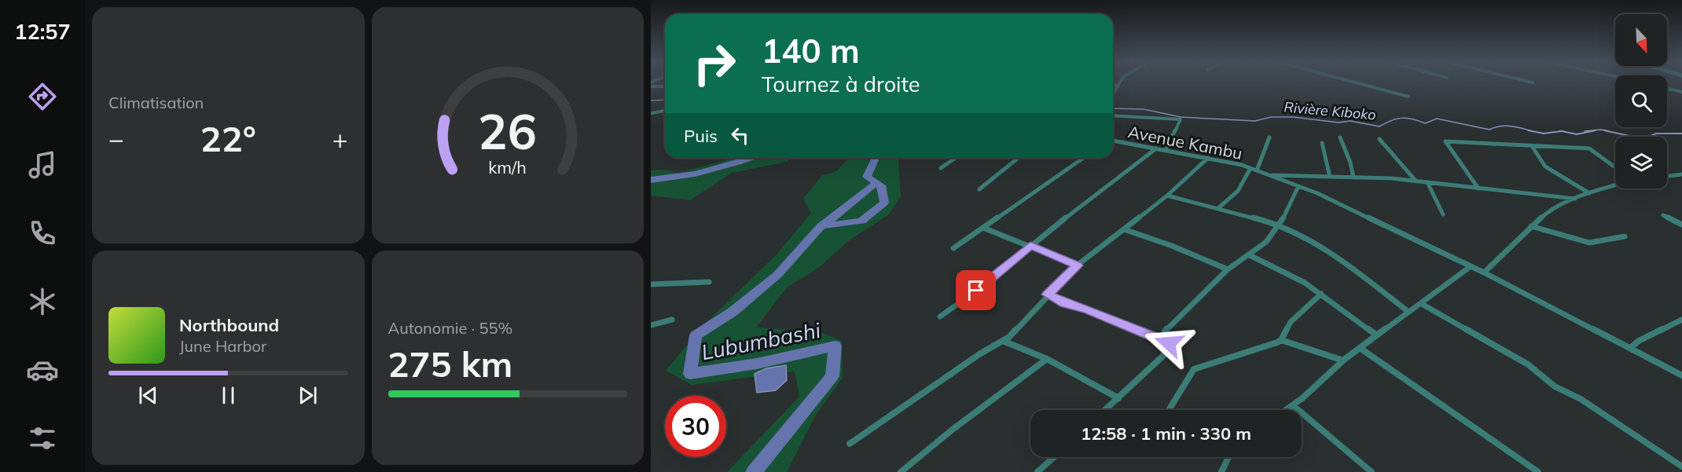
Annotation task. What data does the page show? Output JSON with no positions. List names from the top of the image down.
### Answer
{
  "streets": {
    "street": ["Avenue Kambu"]
  },
  "water": ["Rivière Kiboko", "Lubumbashi"],
  "north": "bottom right",
  "page": {
    "tabs": "12:57",
    "tile": [
      "Climatisation",
      ["Autonomie · 55%", "275 km"]
    ],
    "turn": ["140 m", "Tournez à droite"],
    "then": "Puis",
    "heat": ["−", "22°", "+"],
    "song": ["Northbound", "June Harbor"],
    "limit": "30",
    "trip": "12:58 · 1 min · 330 m",
    "gauge": ["26", "km/h"]
  }
}
